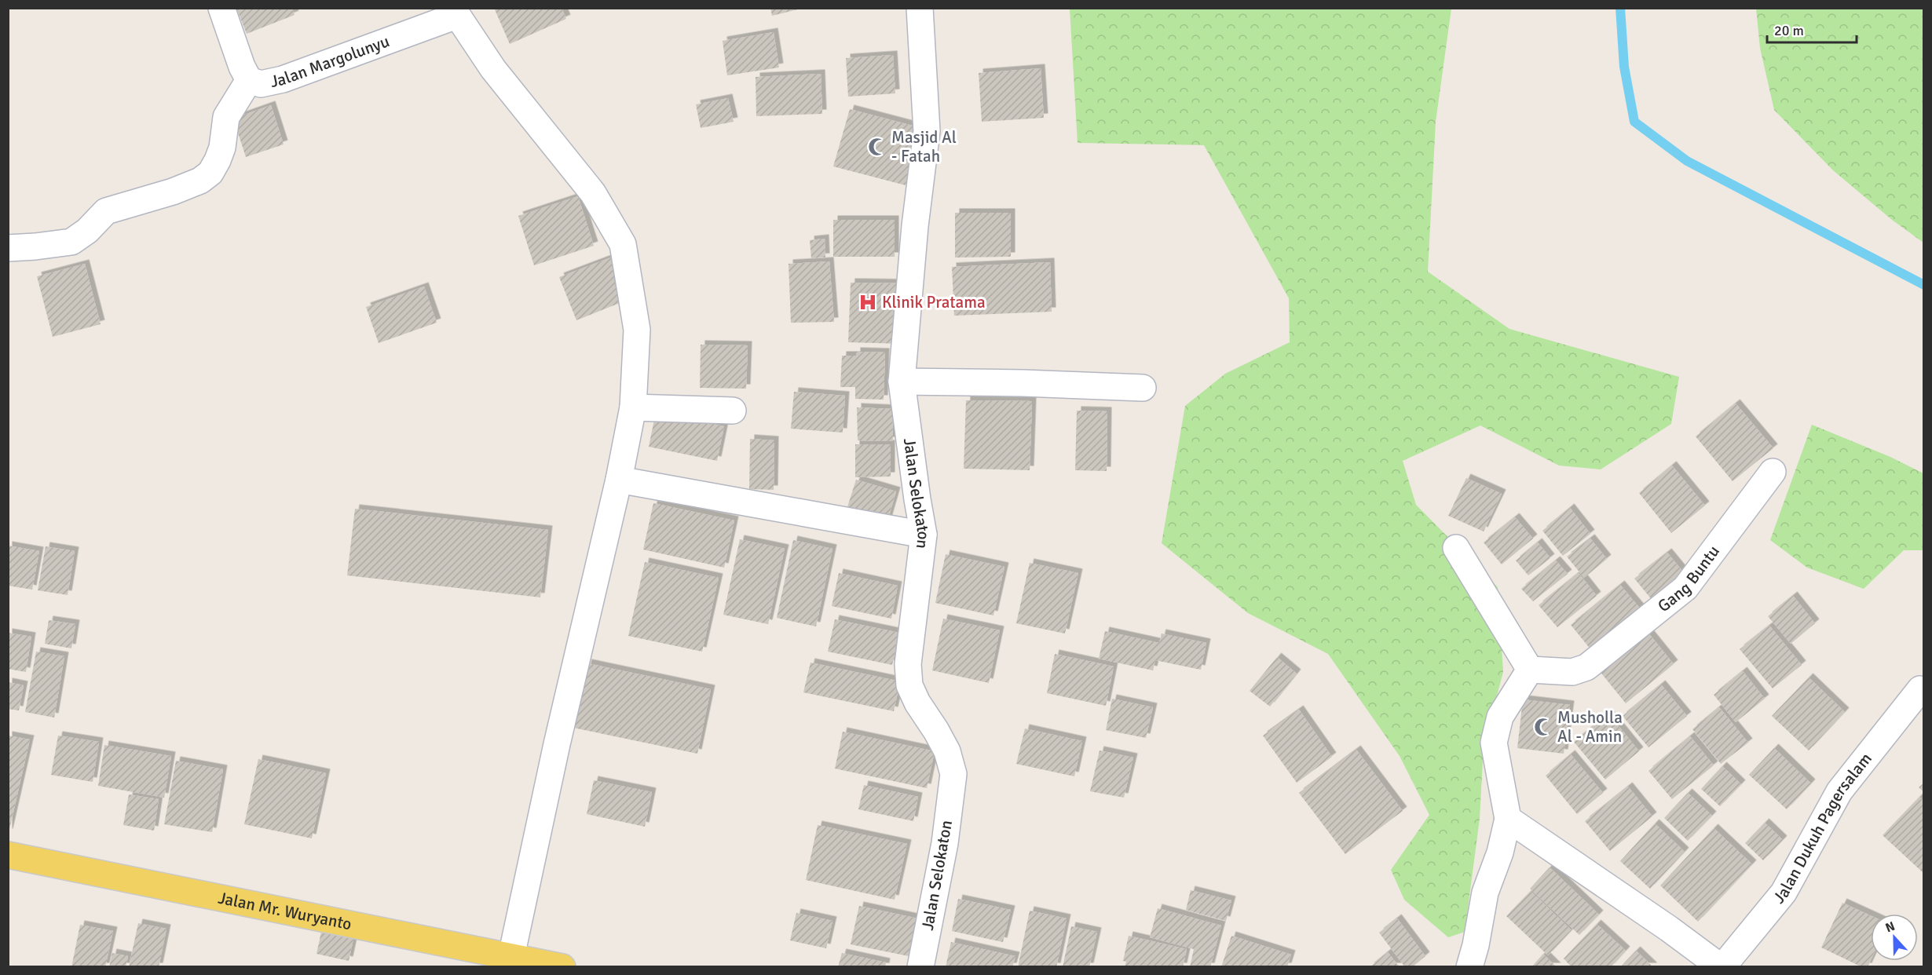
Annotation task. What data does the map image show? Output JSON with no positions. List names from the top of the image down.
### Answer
{
  "streets": {
    "main road": ["Jalan Mr. Wuryanto"],
    "street": [
      "Jalan Margolunyu",
      "Jalan Selokaton",
      "Gang Buntu",
      "Jalan Dukuh Pagersalam"
    ]
  },
  "places": {
    "mosque": ["Masjid Al - Fatah", "Musholla Al - Amin"],
    "hospital": ["Klinik Pratama"]
  },
  "scale_bar": "20 m",
  "north": "top"
}
